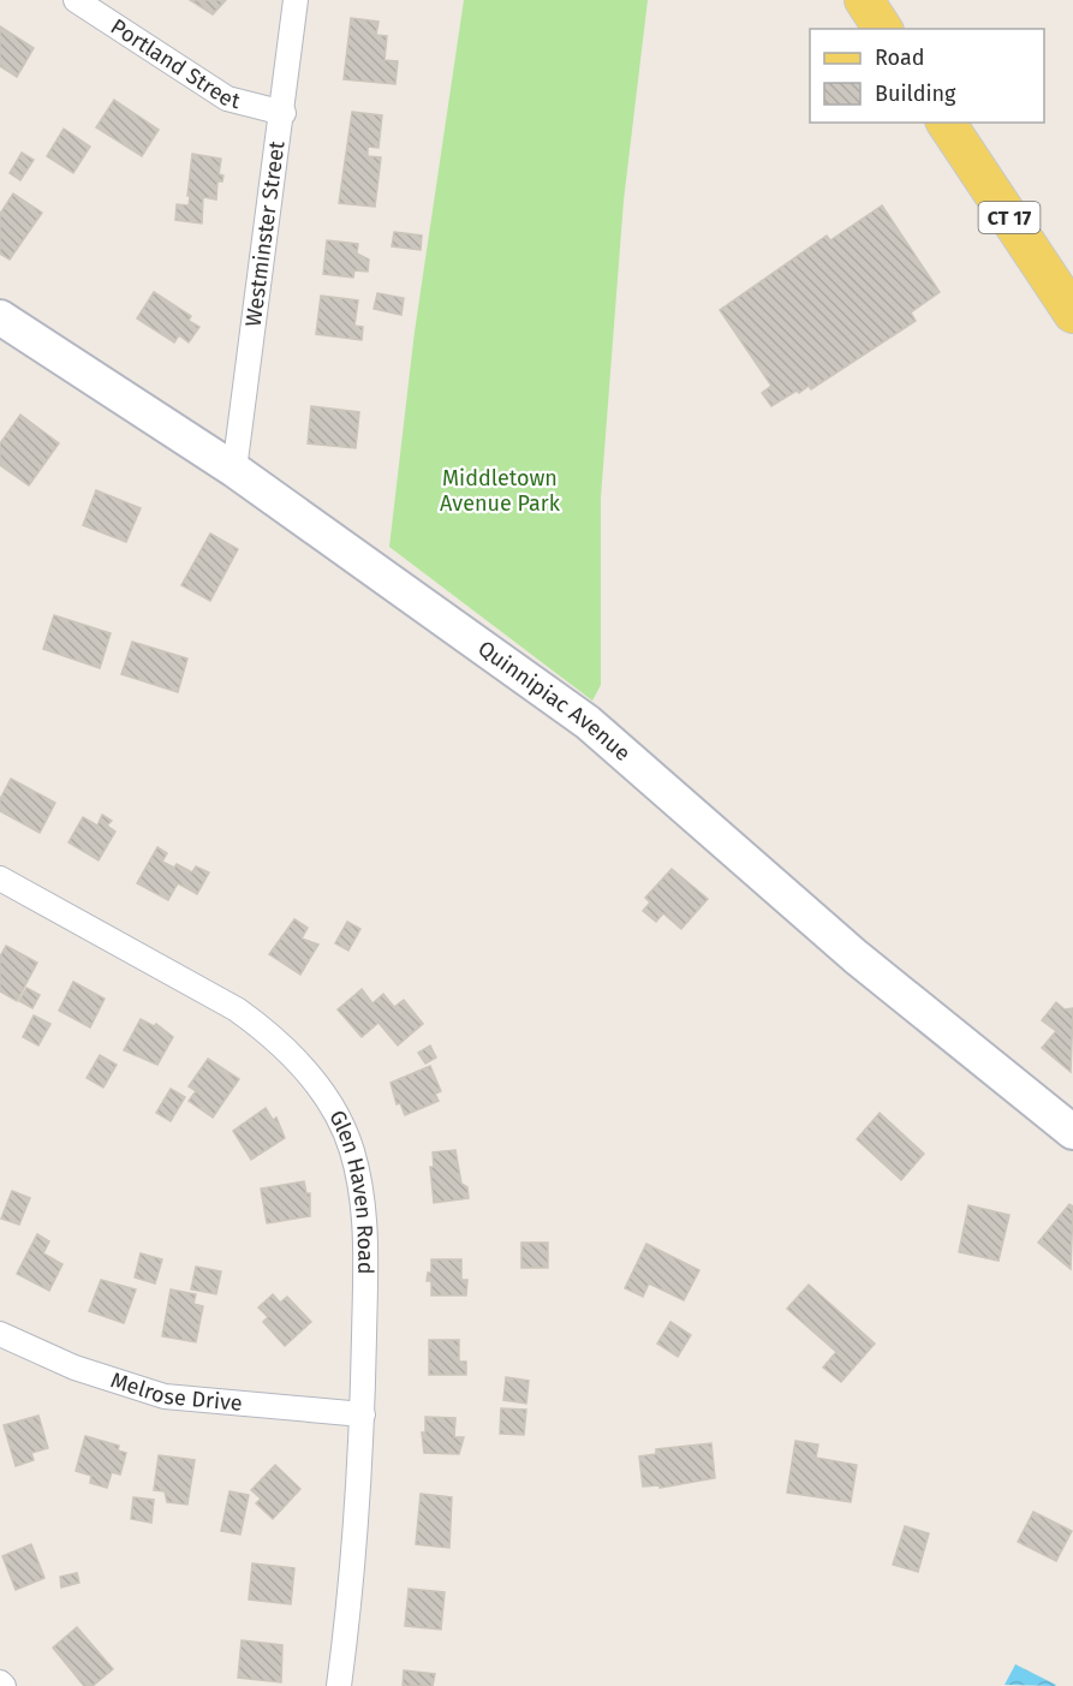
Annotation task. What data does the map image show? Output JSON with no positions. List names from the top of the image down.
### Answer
{
  "streets": {
    "main road": ["CT 17", "Quinnipiac Avenue"],
    "street": [
      "Portland Street",
      "Westminster Street",
      "Glen Haven Road",
      "Melrose Drive"
    ]
  },
  "crossings": [
    ["Portland Street", "Westminster Street"],
    ["Westminster Street", "Quinnipiac Avenue"],
    ["Glen Haven Road", "Melrose Drive"]
  ],
  "parks": ["Middletown Avenue Park"],
  "legend": ["Road", "Building"]
}
